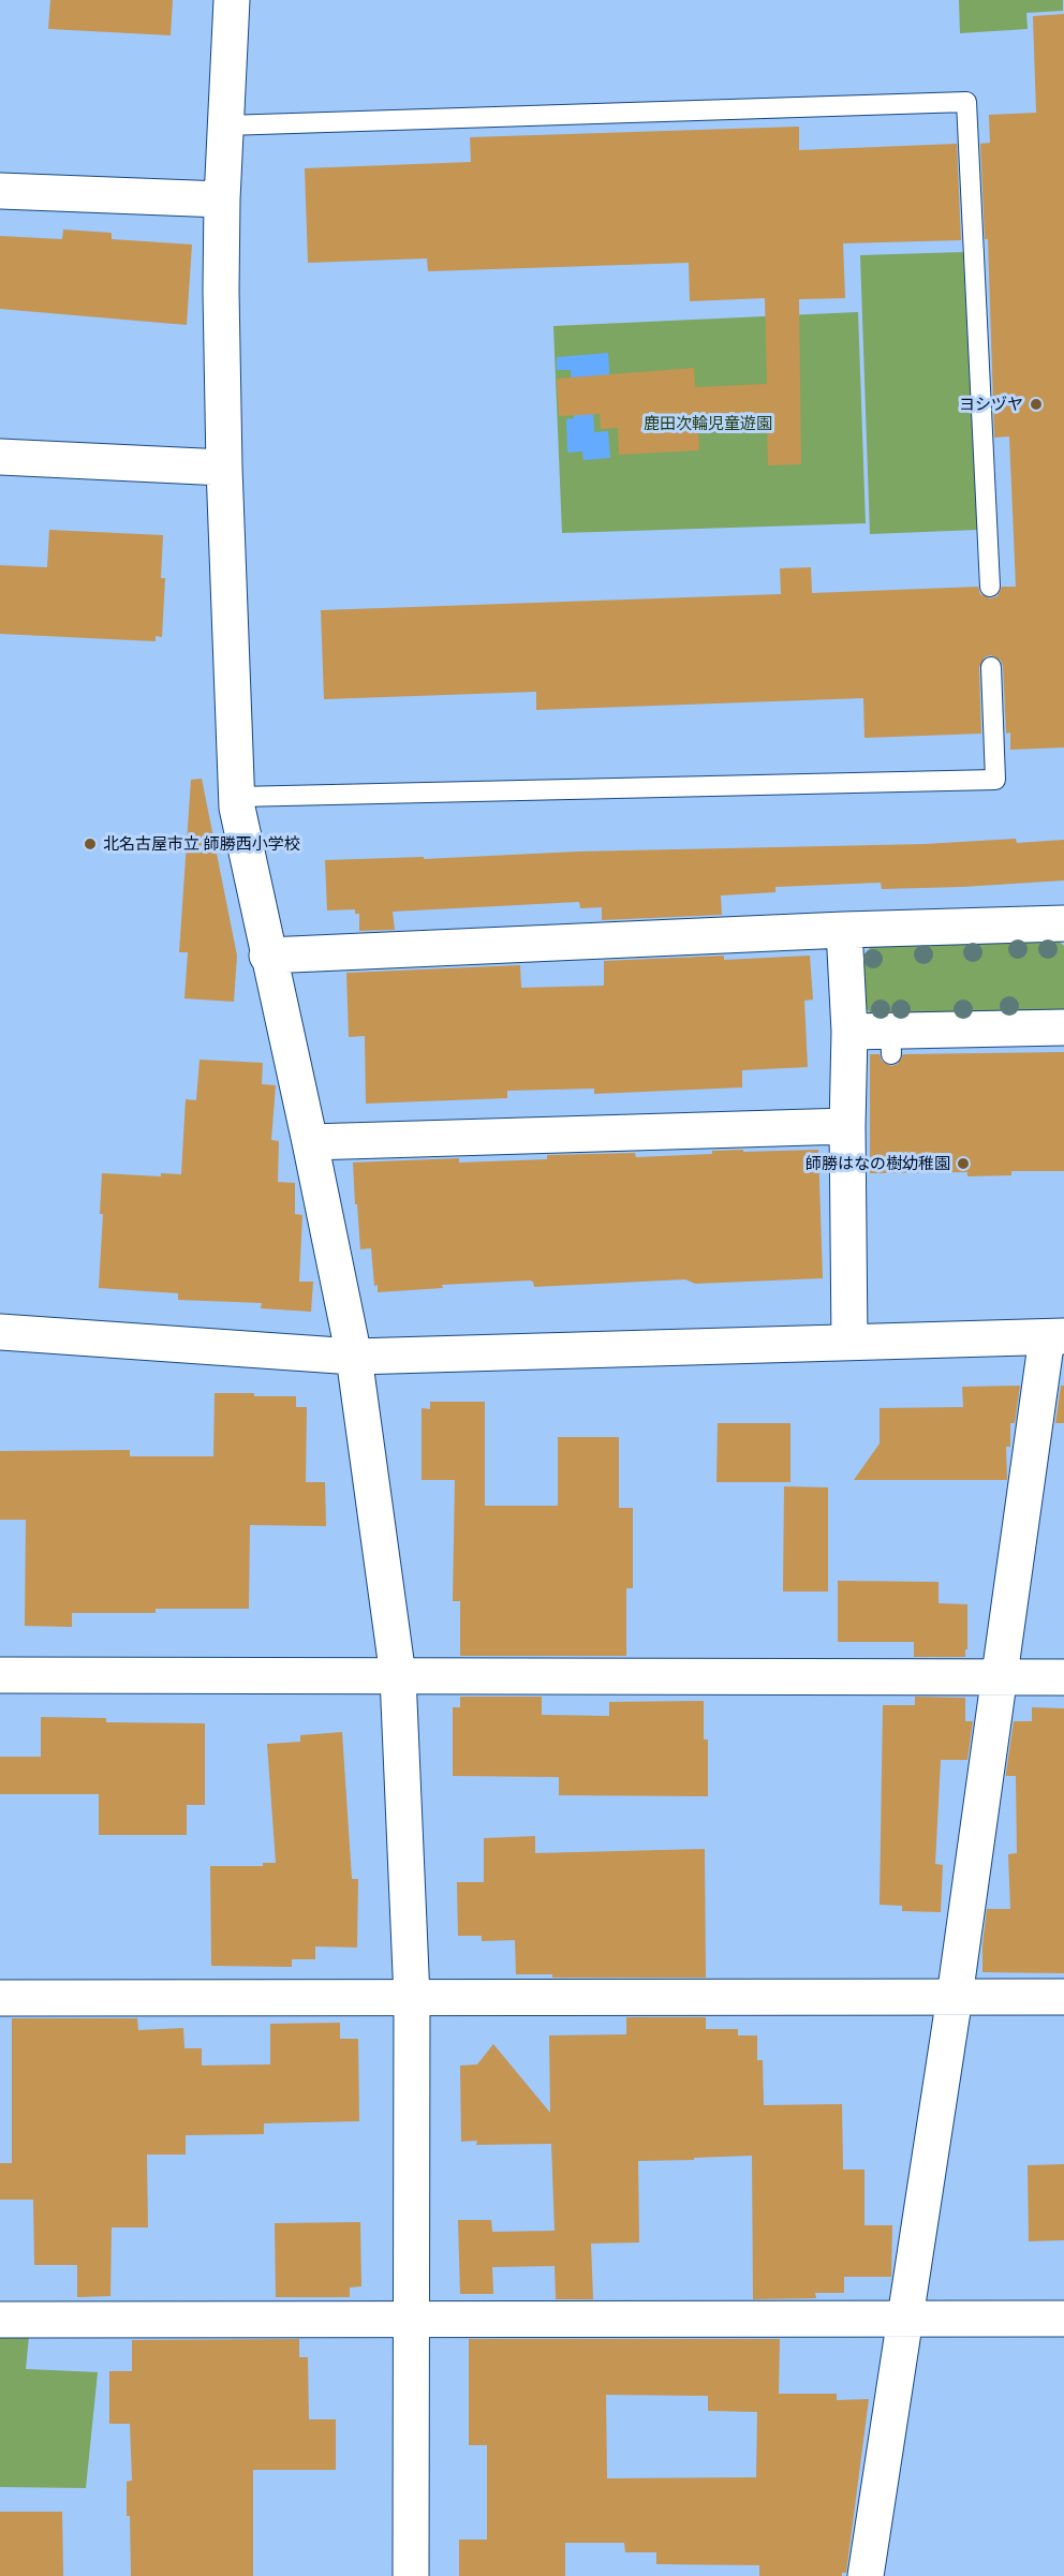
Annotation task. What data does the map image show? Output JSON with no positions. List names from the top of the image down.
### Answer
{
  "parks": ["鹿田次輪児童遊園"],
  "places": ["ヨシヅヤ", "北名古屋市立 師勝西小学校", "師勝はなの樹幼稚園"]
}
